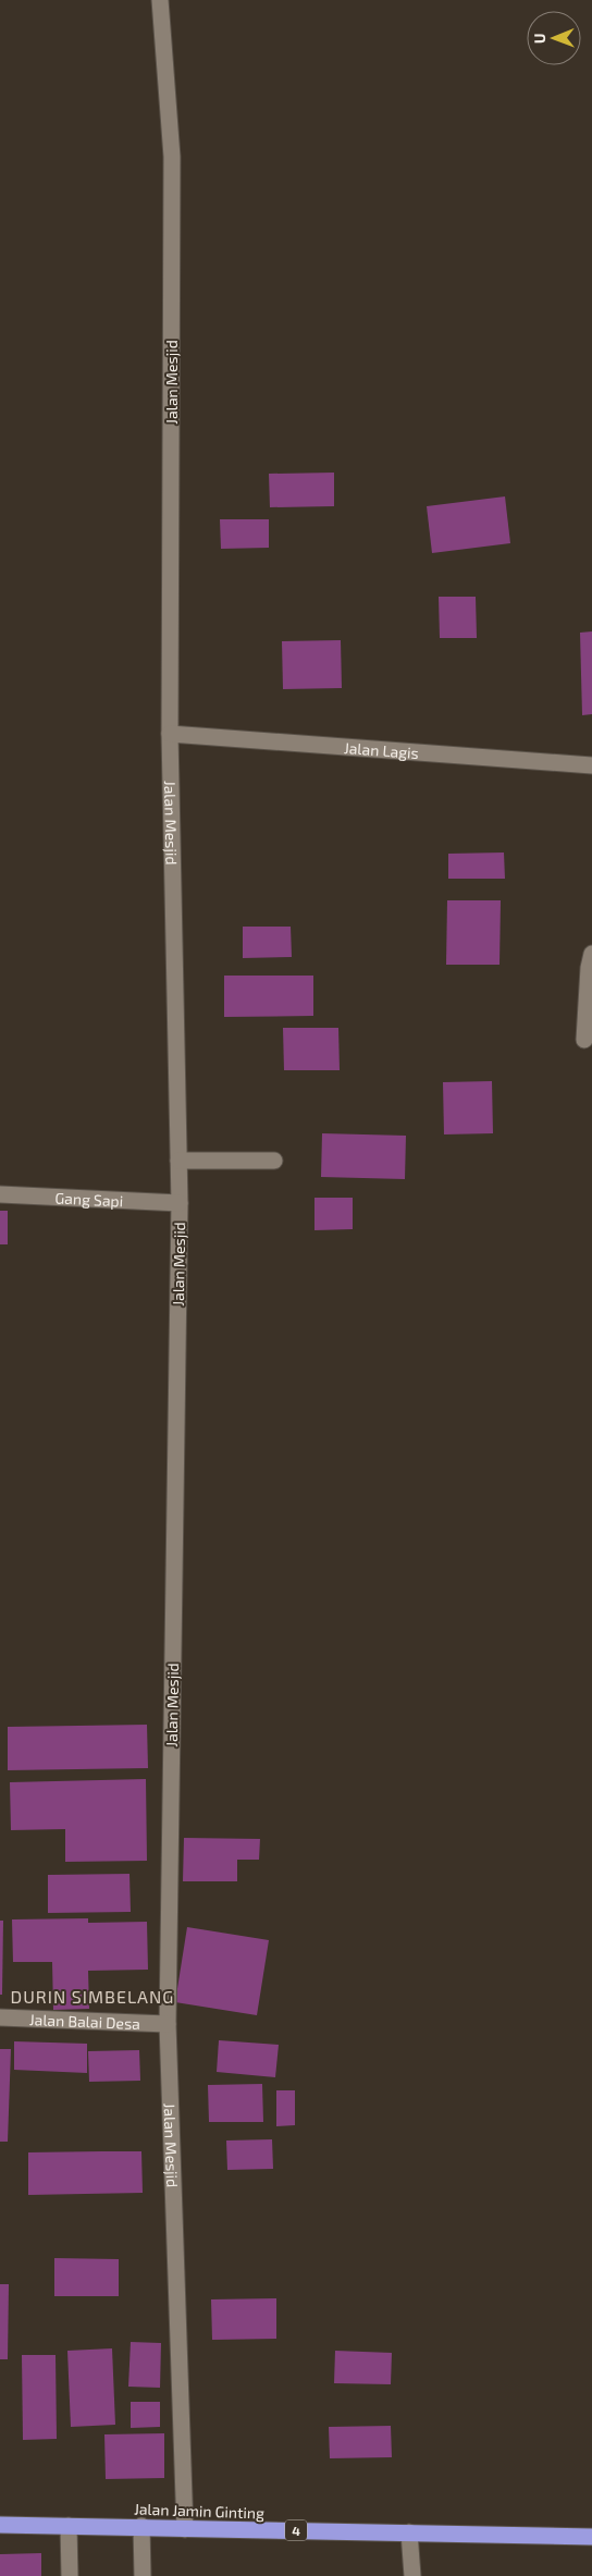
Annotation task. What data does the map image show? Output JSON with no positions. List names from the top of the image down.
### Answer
{
  "streets": {
    "highway": ["Jalan Jamin Ginting", "4"],
    "street": [
      "Jalan Mesjid",
      "Jalan Lagis",
      "Gang Sapi",
      "Jalan Balai Desa"
    ]
  },
  "crossings": [
    ["Jalan Mesjid", "Jalan Lagis"],
    ["Jalan Mesjid", "Gang Sapi"],
    ["Jalan Mesjid", "Jalan Balai Desa"],
    ["Jalan Mesjid", "Jalan Jamin Ginting"]
  ],
  "districts": ["DURIN SIMBELANG"],
  "north": "left"
}
